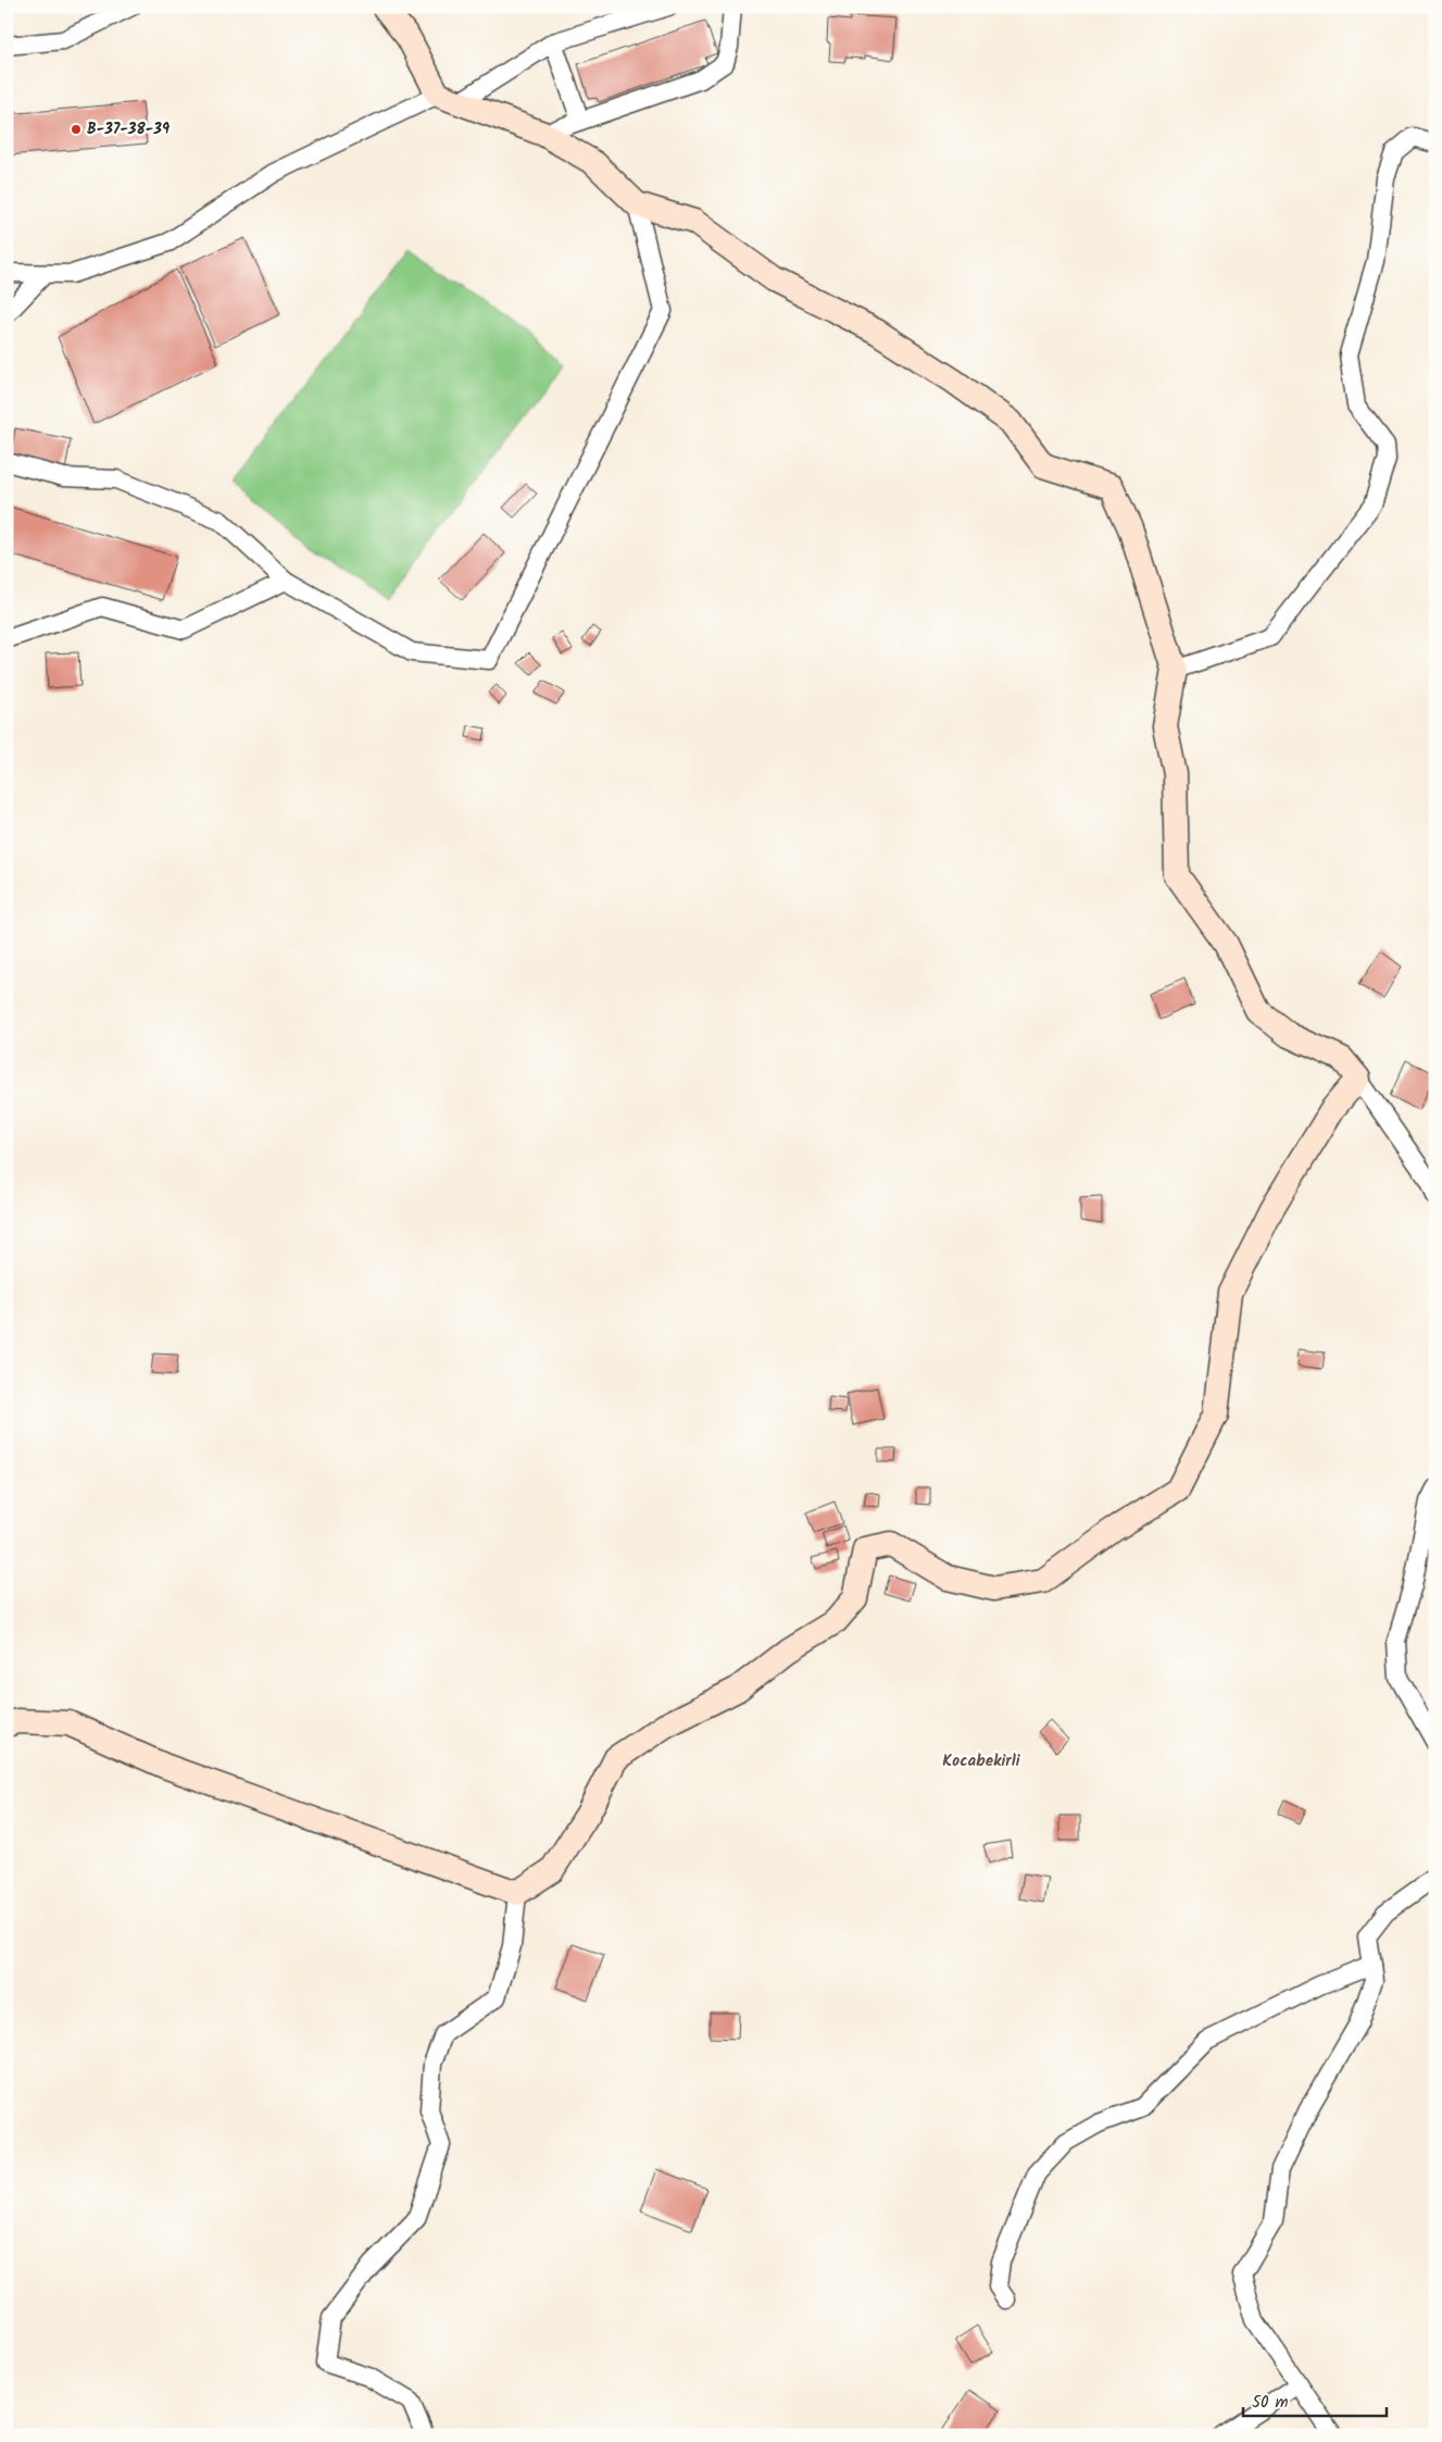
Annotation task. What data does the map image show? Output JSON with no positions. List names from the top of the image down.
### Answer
{
  "districts": ["Kocabekirli"],
  "places": ["B-37-38-39"],
  "scale_bar": "50 m"
}
